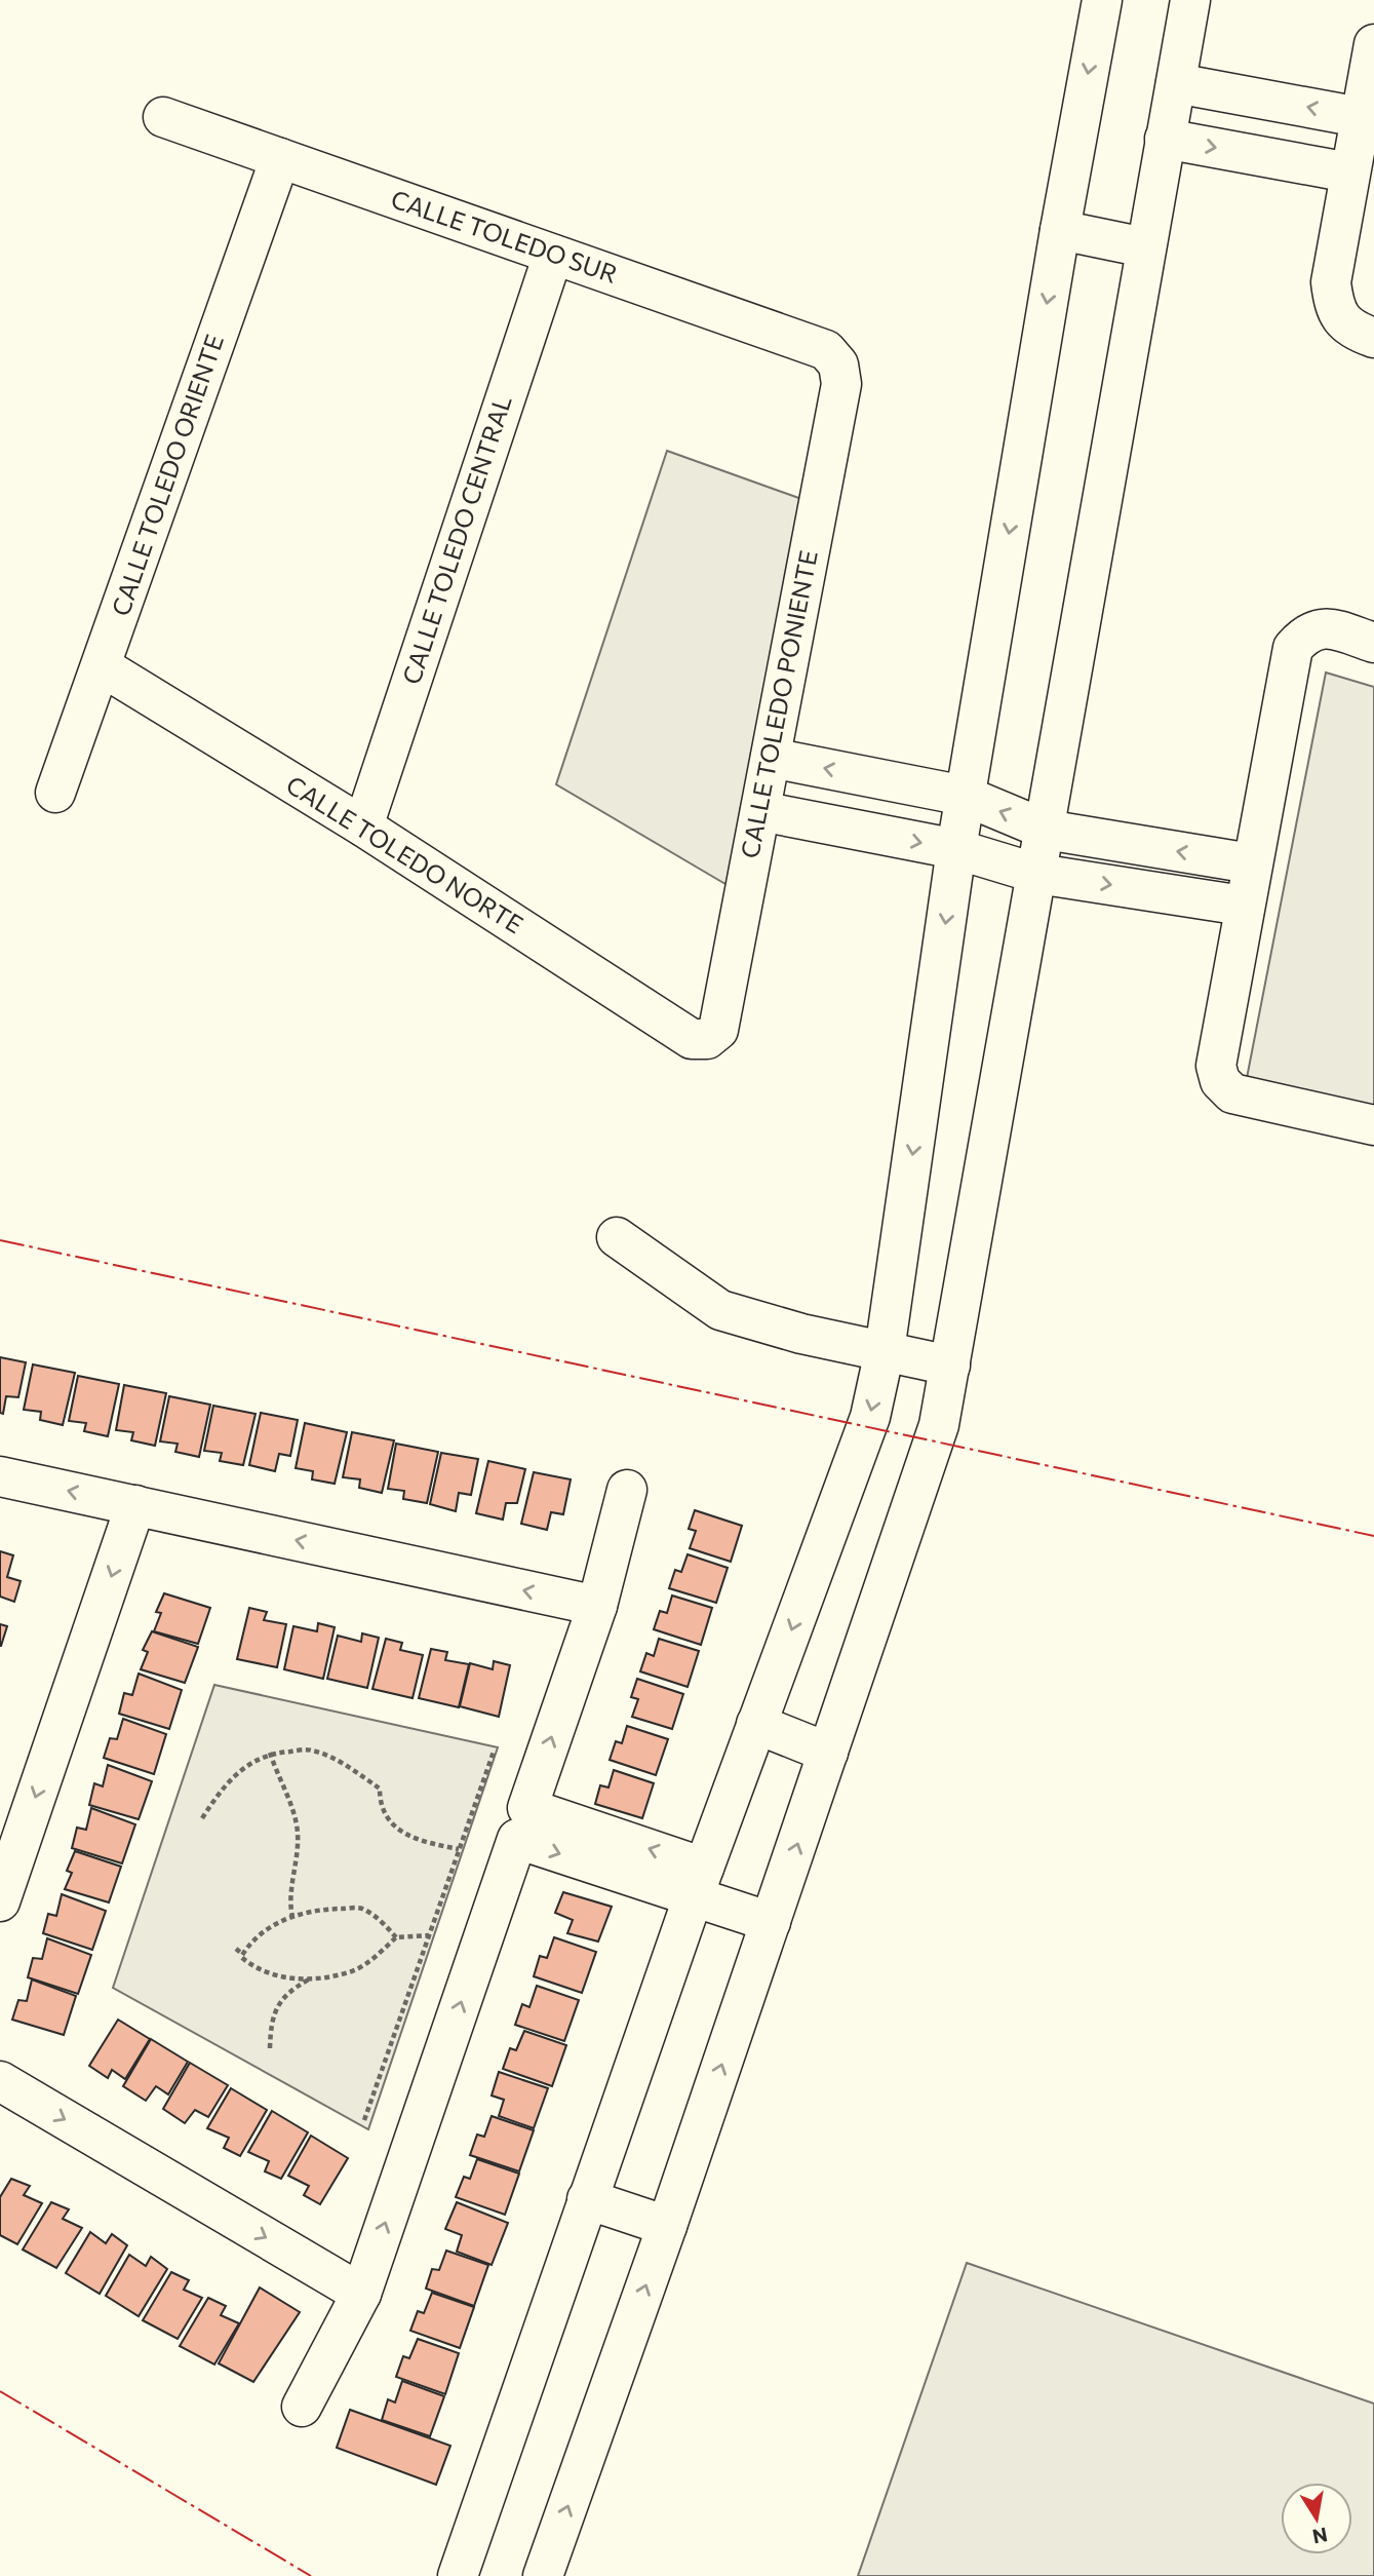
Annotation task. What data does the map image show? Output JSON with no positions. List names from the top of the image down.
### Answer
{
  "streets": {
    "street": [
      "CALLE TOLEDO SUR",
      "CALLE TOLEDO ORIENTE",
      "CALLE TOLEDO CENTRAL",
      "CALLE TOLEDO PONIENTE",
      "CALLE TOLEDO NORTE"
    ]
  },
  "crossings": [
    ["CALLE TOLEDO SUR", "CALLE TOLEDO ORIENTE"],
    ["CALLE TOLEDO SUR", "CALLE TOLEDO CENTRAL"],
    ["CALLE TOLEDO SUR", "CALLE TOLEDO PONIENTE"],
    ["CALLE TOLEDO ORIENTE", "CALLE TOLEDO NORTE"],
    ["CALLE TOLEDO CENTRAL", "CALLE TOLEDO NORTE"],
    ["CALLE TOLEDO PONIENTE", "CALLE TOLEDO NORTE"]
  ],
  "north": "bottom"
}
